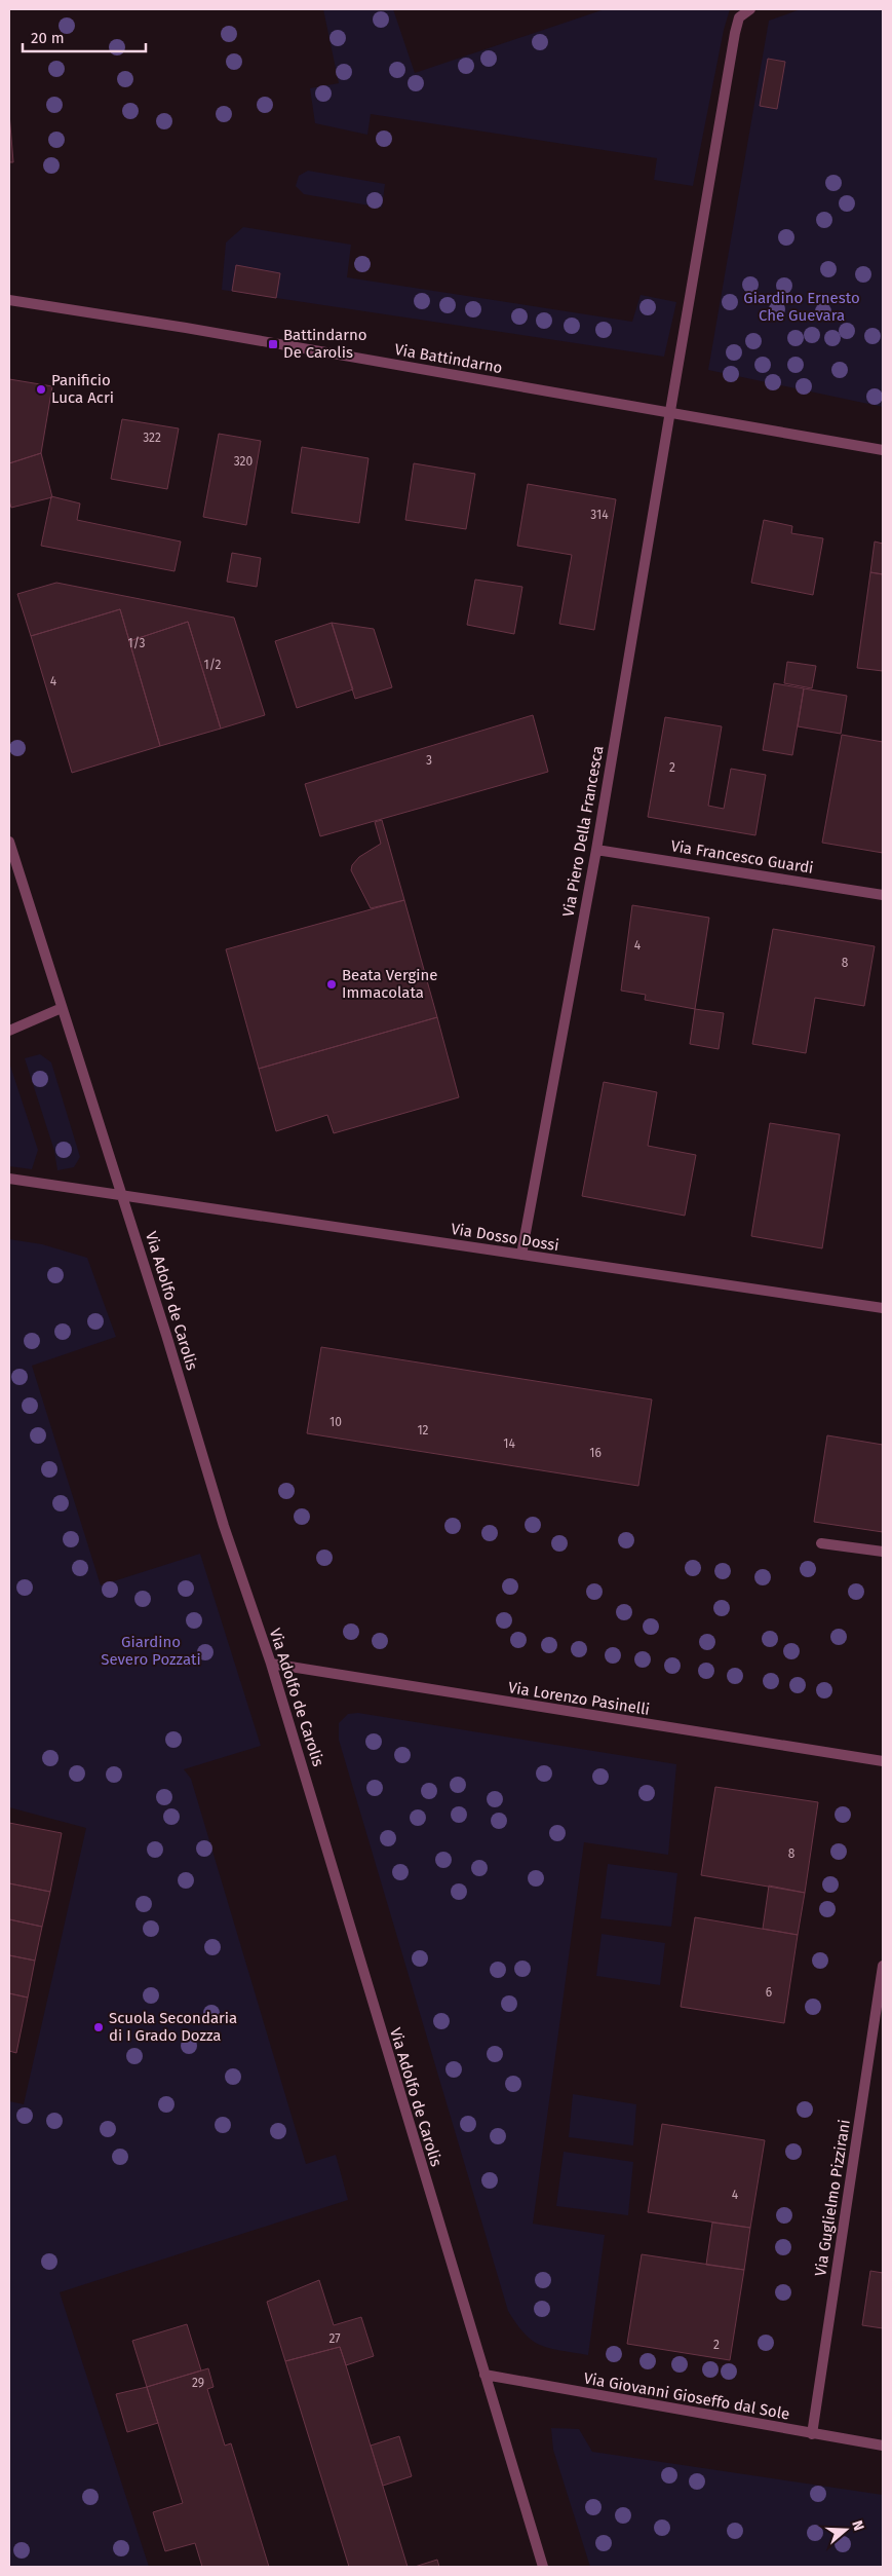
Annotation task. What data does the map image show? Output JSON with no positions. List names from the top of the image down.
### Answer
{
  "streets": {
    "street": [
      "Via Battindarno",
      "Via Piero Della Francesca",
      "Via Francesco Guardi",
      "Via Dosso Dossi",
      "Via Adolfo de Carolis",
      "Via Lorenzo Pasinelli",
      "Via Guglielmo Pizzirani",
      "Via Giovanni Gioseffo dal Sole"
    ]
  },
  "crossings": [
    ["Via Battindarno", "Via Piero Della Francesca"],
    ["Via Piero Della Francesca", "Via Francesco Guardi"],
    ["Via Piero Della Francesca", "Via Dosso Dossi"],
    ["Via Dosso Dossi", "Via Adolfo de Carolis"],
    ["Via Adolfo de Carolis", "Via Lorenzo Pasinelli"],
    ["Via Adolfo de Carolis", "Via Giovanni Gioseffo dal Sole"],
    ["Via Guglielmo Pizzirani", "Via Giovanni Gioseffo dal Sole"]
  ],
  "parks": ["Giardino Ernesto Che Guevara", "Giardino Severo Pozzati"],
  "places": {
    "transit": ["Battindarno De Carolis"],
    "other": ["Panificio Luca Acri", "Beata Vergine Immacolata", "Scuola Secondaria di I Grado Dozza"]
  },
  "house_numbers": [
    "322",
    "320",
    "314",
    "1/3",
    "1/2",
    "4",
    "3",
    "2",
    "4",
    "8",
    "10",
    "12",
    "14",
    "16",
    "8",
    "6",
    "4",
    "27",
    "2",
    "29"
  ],
  "scale_bar": "20 m",
  "north": "right"
}
